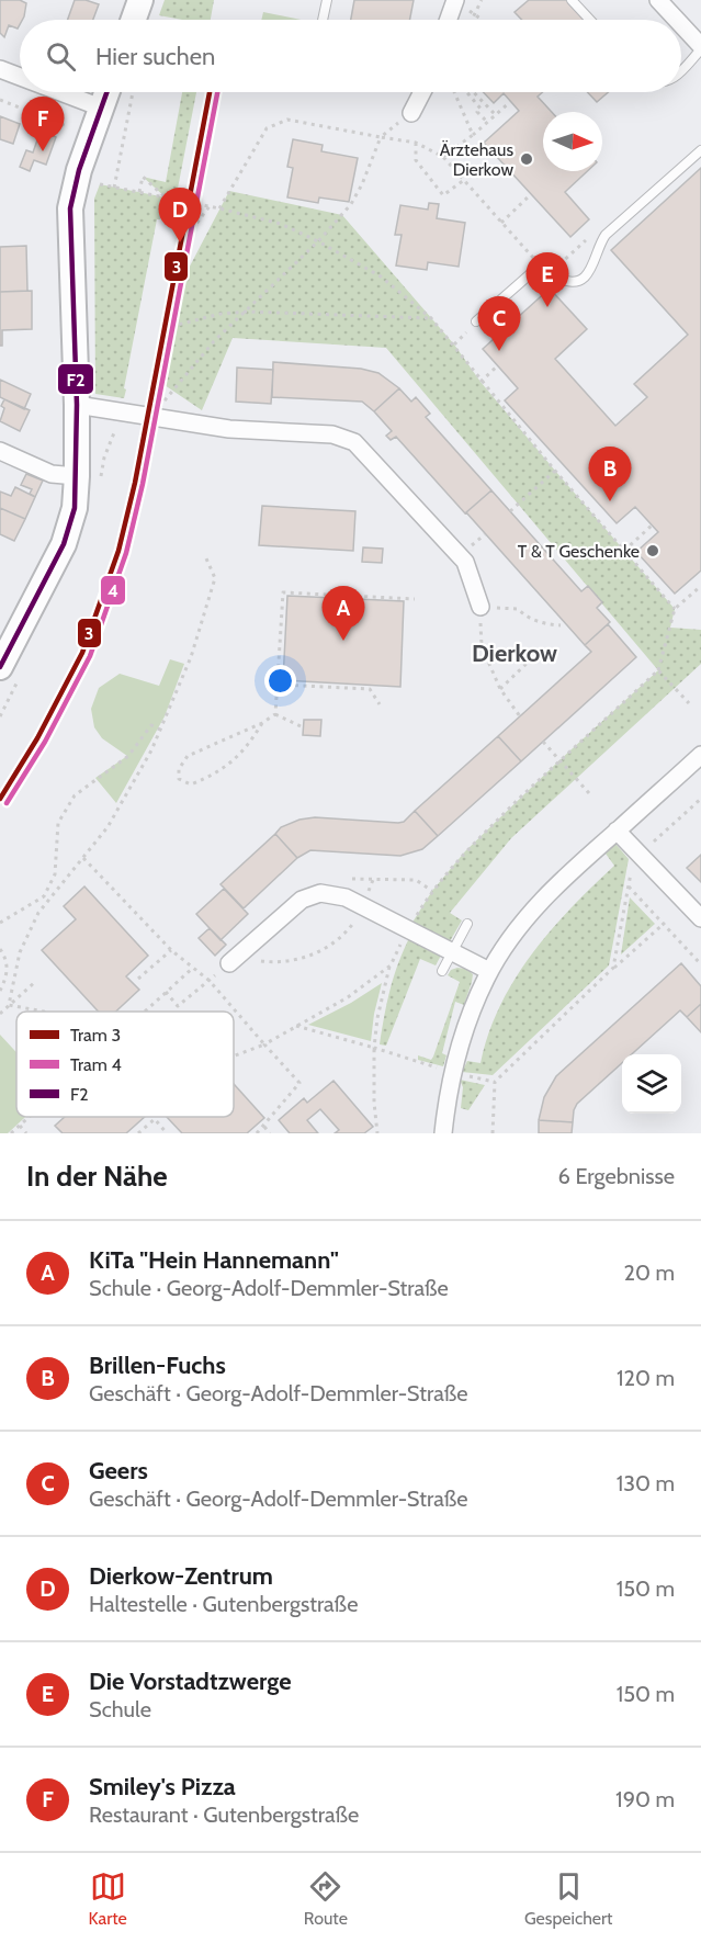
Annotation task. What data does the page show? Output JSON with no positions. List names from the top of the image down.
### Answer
{
  "districts": ["Dierkow"],
  "places": ["Ärztehaus Dierkow", "T & T Geschenke"],
  "lines": ["tram line 3", "tram line 4", "transit line F2"],
  "legend": ["Tram 3", "Tram 4", "F2"],
  "north": "right",
  "page": {
    "search": "Hier suchen",
    "pins": [
      "F",
      "D",
      "E",
      "C",
      "B",
      "A"
    ],
    "heading": ["In der Nähe", "6 Ergebnisse"],
    "list": [
      {
        "mark": "A",
        "name": "KiTa \"Hein Hannemann\"",
        "note": "Schule · Georg-Adolf-Demmler-Straße",
        "value": "20 m"
      },
      {
        "mark": "B",
        "name": "Brillen-Fuchs",
        "note": "Geschäft · Georg-Adolf-Demmler-Straße",
        "value": "120 m"
      },
      {
        "mark": "C",
        "name": "Geers",
        "note": "Geschäft · Georg-Adolf-Demmler-Straße",
        "value": "130 m"
      },
      {
        "mark": "D",
        "name": "Dierkow-Zentrum",
        "note": "Haltestelle · Gutenbergstraße",
        "value": "150 m"
      },
      {
        "mark": "E",
        "name": "Die Vorstadtzwerge",
        "note": "Schule",
        "value": "150 m"
      },
      {
        "mark": "F",
        "name": "Smiley's Pizza",
        "note": "Restaurant · Gutenbergstraße",
        "value": "190 m"
      }
    ],
    "nav": ["Karte", "Route", "Gespeichert"]
  }
}
